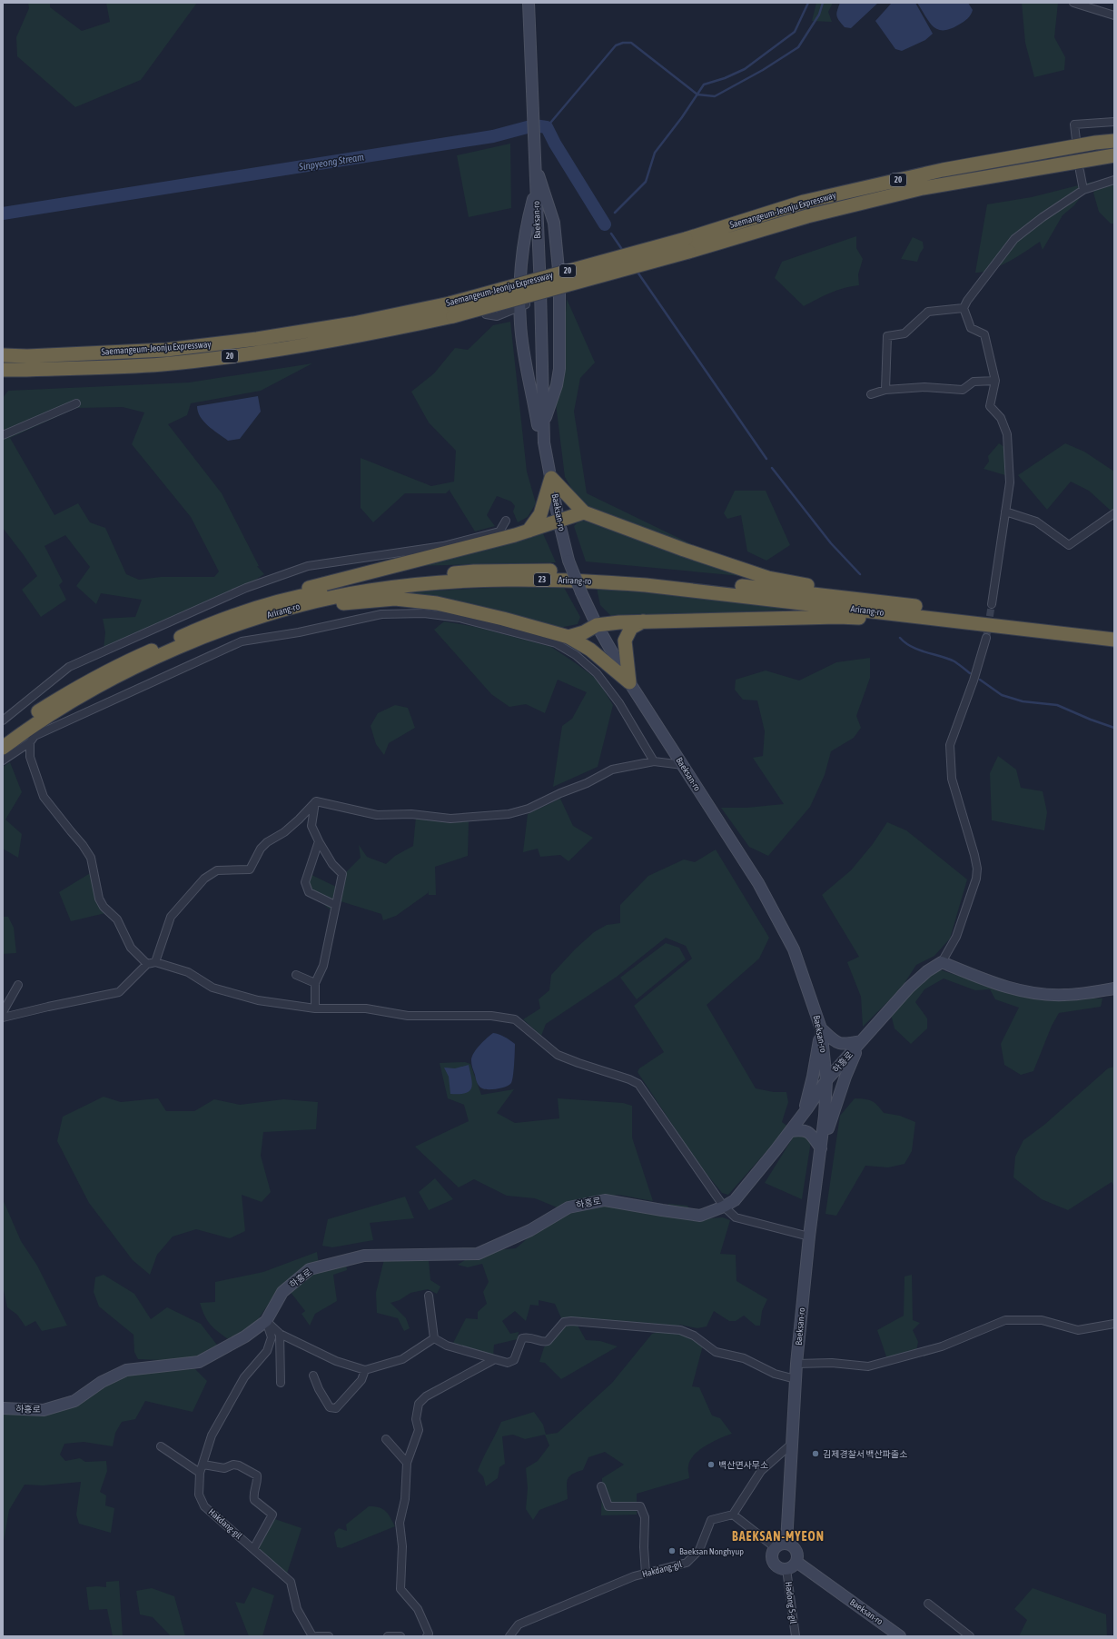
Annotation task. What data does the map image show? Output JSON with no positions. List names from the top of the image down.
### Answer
{
  "streets": {
    "highway": [
      "20",
      "Saemangeum-Jeonju Expressway",
      "23",
      "Arirang-ro"
    ],
    "main road": ["Baeksan-ro", "하흥로"],
    "street": ["Hakdang-gil", "Hadong 5-gil"]
  },
  "crossings": [
    ["Baeksan-ro", "하흥로"],
    ["Baeksan-ro", "Hadong 5-gil"],
    ["하흥로", "Hakdang-gil"]
  ],
  "districts": ["BAEKSAN-MYEON"],
  "water": ["Sinpyeong Stream"],
  "places": ["김제경찰서 백산파출소", "백산면사무소", "Baeksan Nonghyup"]
}
